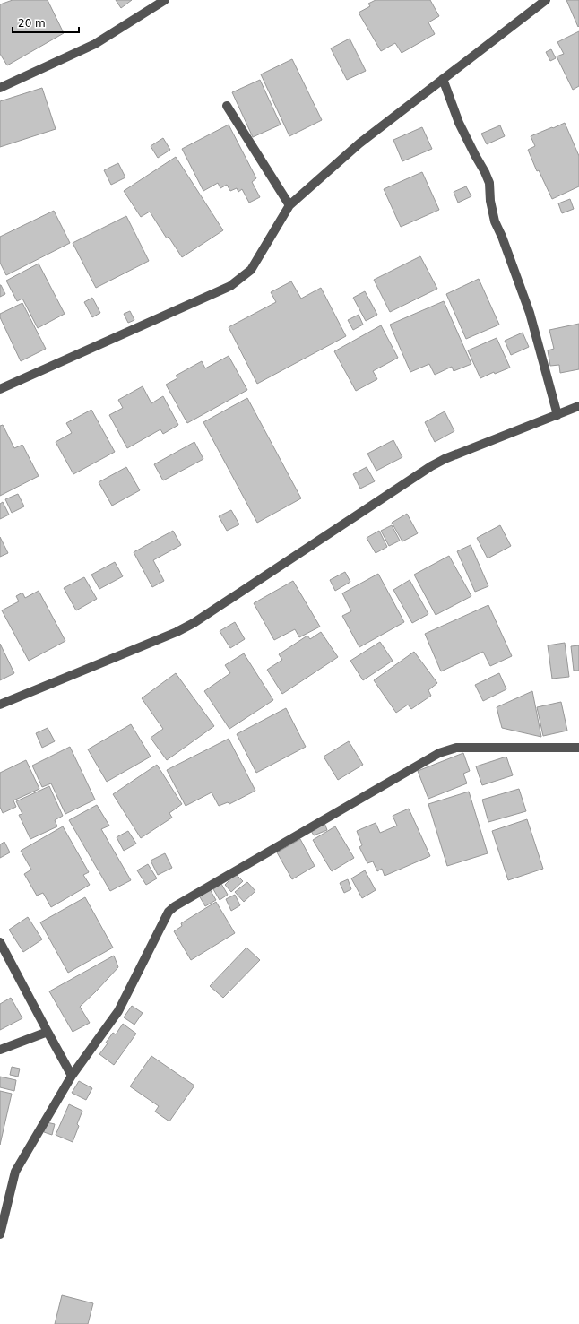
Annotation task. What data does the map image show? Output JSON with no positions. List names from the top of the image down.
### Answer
{
  "scale_bar": "20 m"
}
